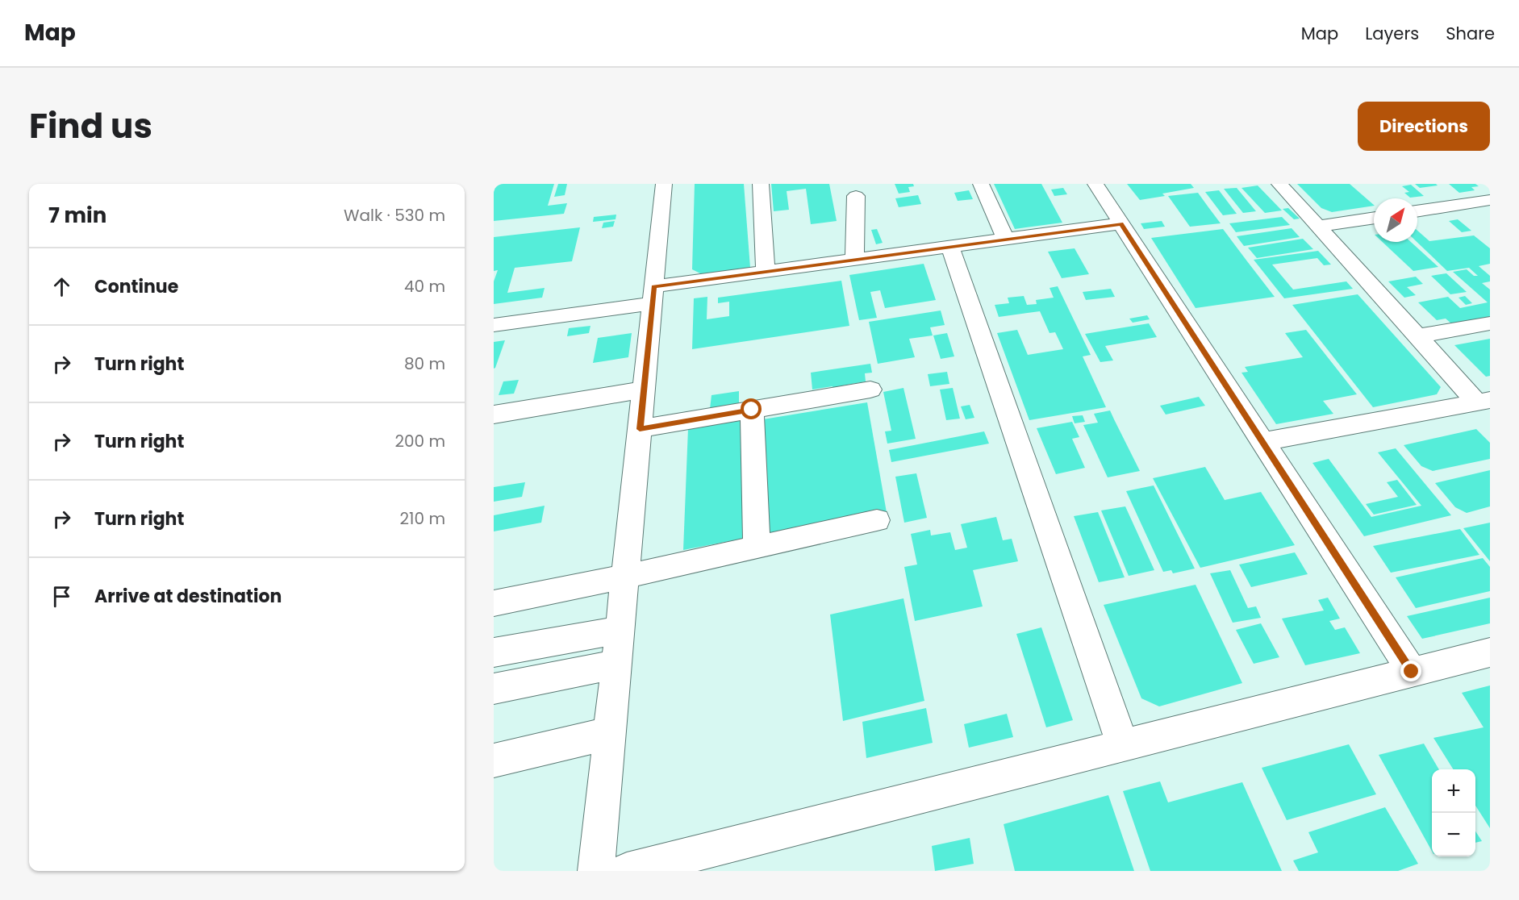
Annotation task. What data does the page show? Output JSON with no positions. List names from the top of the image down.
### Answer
{
  "north": "top right",
  "page": {
    "header": "Map",
    "nav": ["Map", "Layers", "Share"],
    "title": "Find us",
    "buttons": "Directions",
    "heading": ["7 min", "Walk · 530 m"],
    "list": [
      ["Continue", "40 m"],
      ["Turn right", "80 m"],
      ["Turn right", "200 m"],
      ["Turn right", "210 m"],
      "Arrive at destination"
    ],
    "map_buttons": ["+", "−"]
  }
}
